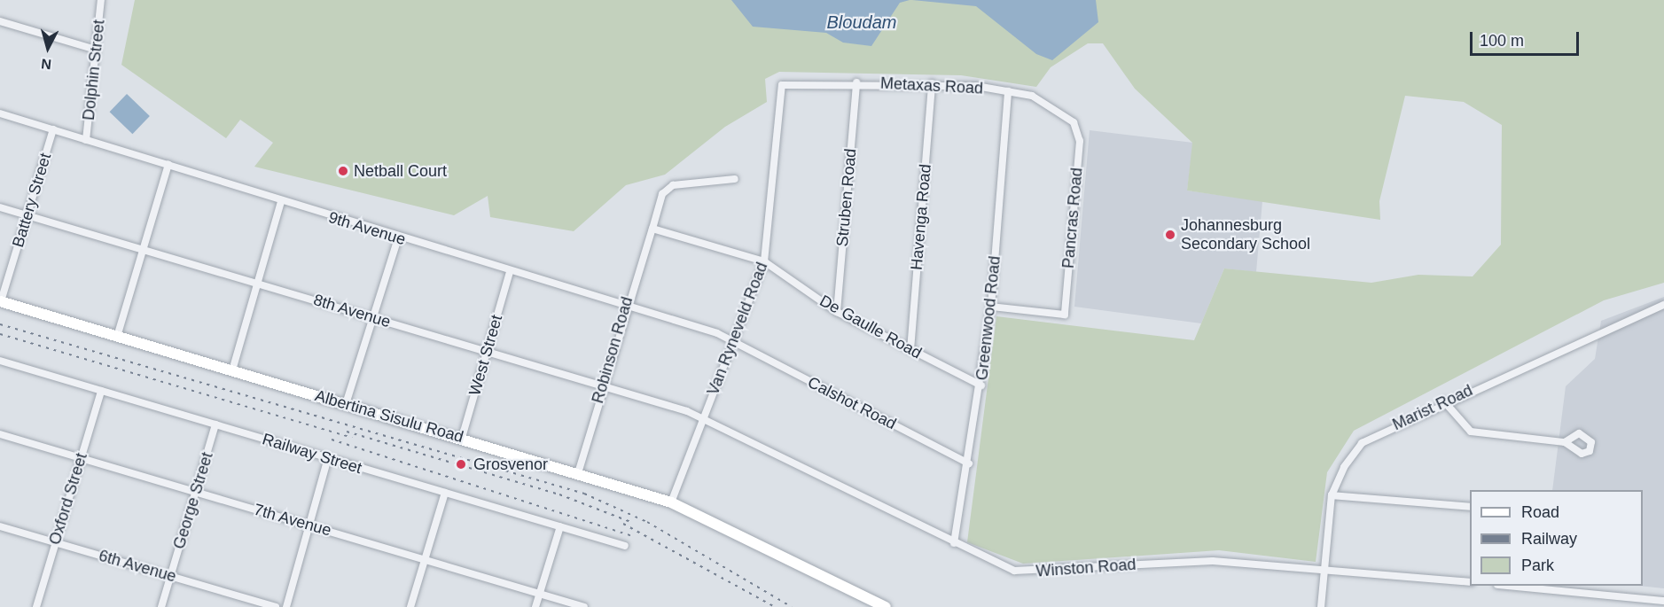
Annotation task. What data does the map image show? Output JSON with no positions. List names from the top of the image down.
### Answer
{
  "streets": {
    "main road": ["Albertina Sisulu Road"],
    "street": [
      "Dolphin Street",
      "Metaxas Road",
      "Struben Road",
      "Battery Street",
      "Havenga Road",
      "Pancras Road",
      "9th Avenue",
      "8th Avenue",
      "Greenwood Road",
      "De Gaulle Road",
      "Van Ryneveld Road",
      "Robinson Road",
      "West Street",
      "Calshot Road",
      "Marist Road",
      "Railway Street",
      "Oxford Street",
      "George Street",
      "7th Avenue",
      "6th Avenue",
      "Winston Road"
    ]
  },
  "crossings": [
    ["Dolphin Street", "9th Avenue"],
    ["Metaxas Road", "Struben Road"],
    ["Metaxas Road", "Havenga Road"],
    ["Metaxas Road", "Pancras Road"],
    ["Metaxas Road", "Greenwood Road"],
    ["Metaxas Road", "Van Ryneveld Road"],
    ["Struben Road", "De Gaulle Road"],
    ["Battery Street", "9th Avenue"],
    ["Battery Street", "8th Avenue"],
    ["Battery Street", "Albertina Sisulu Road"],
    ["Havenga Road", "De Gaulle Road"],
    ["Pancras Road", "Greenwood Road"],
    ["9th Avenue", "Van Ryneveld Road"],
    ["9th Avenue", "Robinson Road"],
    ["9th Avenue", "West Street"],
    ["9th Avenue", "Calshot Road"],
    ["8th Avenue", "Van Ryneveld Road"],
    ["8th Avenue", "Robinson Road"],
    ["8th Avenue", "West Street"],
    ["8th Avenue", "Winston Road"],
    ["Greenwood Road", "De Gaulle Road"],
    ["Greenwood Road", "Calshot Road"],
    ["Greenwood Road", "Winston Road"],
    ["De Gaulle Road", "Van Ryneveld Road"],
    ["De Gaulle Road", "Robinson Road"],
    ["Van Ryneveld Road", "Calshot Road"],
    ["Van Ryneveld Road", "Albertina Sisulu Road"],
    ["Van Ryneveld Road", "Winston Road"],
    ["Robinson Road", "Albertina Sisulu Road"],
    ["West Street", "Albertina Sisulu Road"],
    ["Marist Road", "Winston Road"],
    ["Railway Street", "Oxford Street"],
    ["Railway Street", "George Street"],
    ["Oxford Street", "7th Avenue"],
    ["Oxford Street", "6th Avenue"],
    ["George Street", "7th Avenue"],
    ["George Street", "6th Avenue"]
  ],
  "water": ["Bloudam"],
  "places": ["Netball Court", "Johannesburg Secondary School", "Grosvenor"],
  "legend": ["Road", "Railway", "Park"],
  "scale_bar": "100 m",
  "north": "bottom"
}
